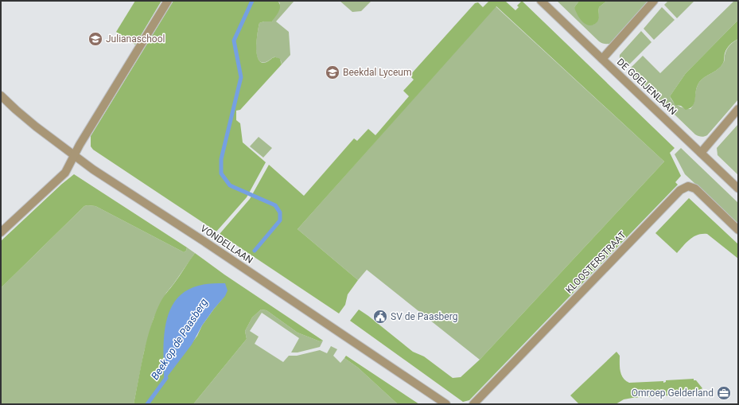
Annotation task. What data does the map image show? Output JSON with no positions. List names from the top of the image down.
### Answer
{
  "streets": {
    "street": ["DE GOEIJENLAAN", "VONDELLAAN", "KLOOSTERSTRAAT"]
  },
  "water": ["Beek op de Paasberg"],
  "places": {
    "school or university": ["Julianaschool", "Beekdal Lyceum"],
    "public building": ["SV de Paasberg"],
    "office": ["Omroep Gelderland"]
  }
}
